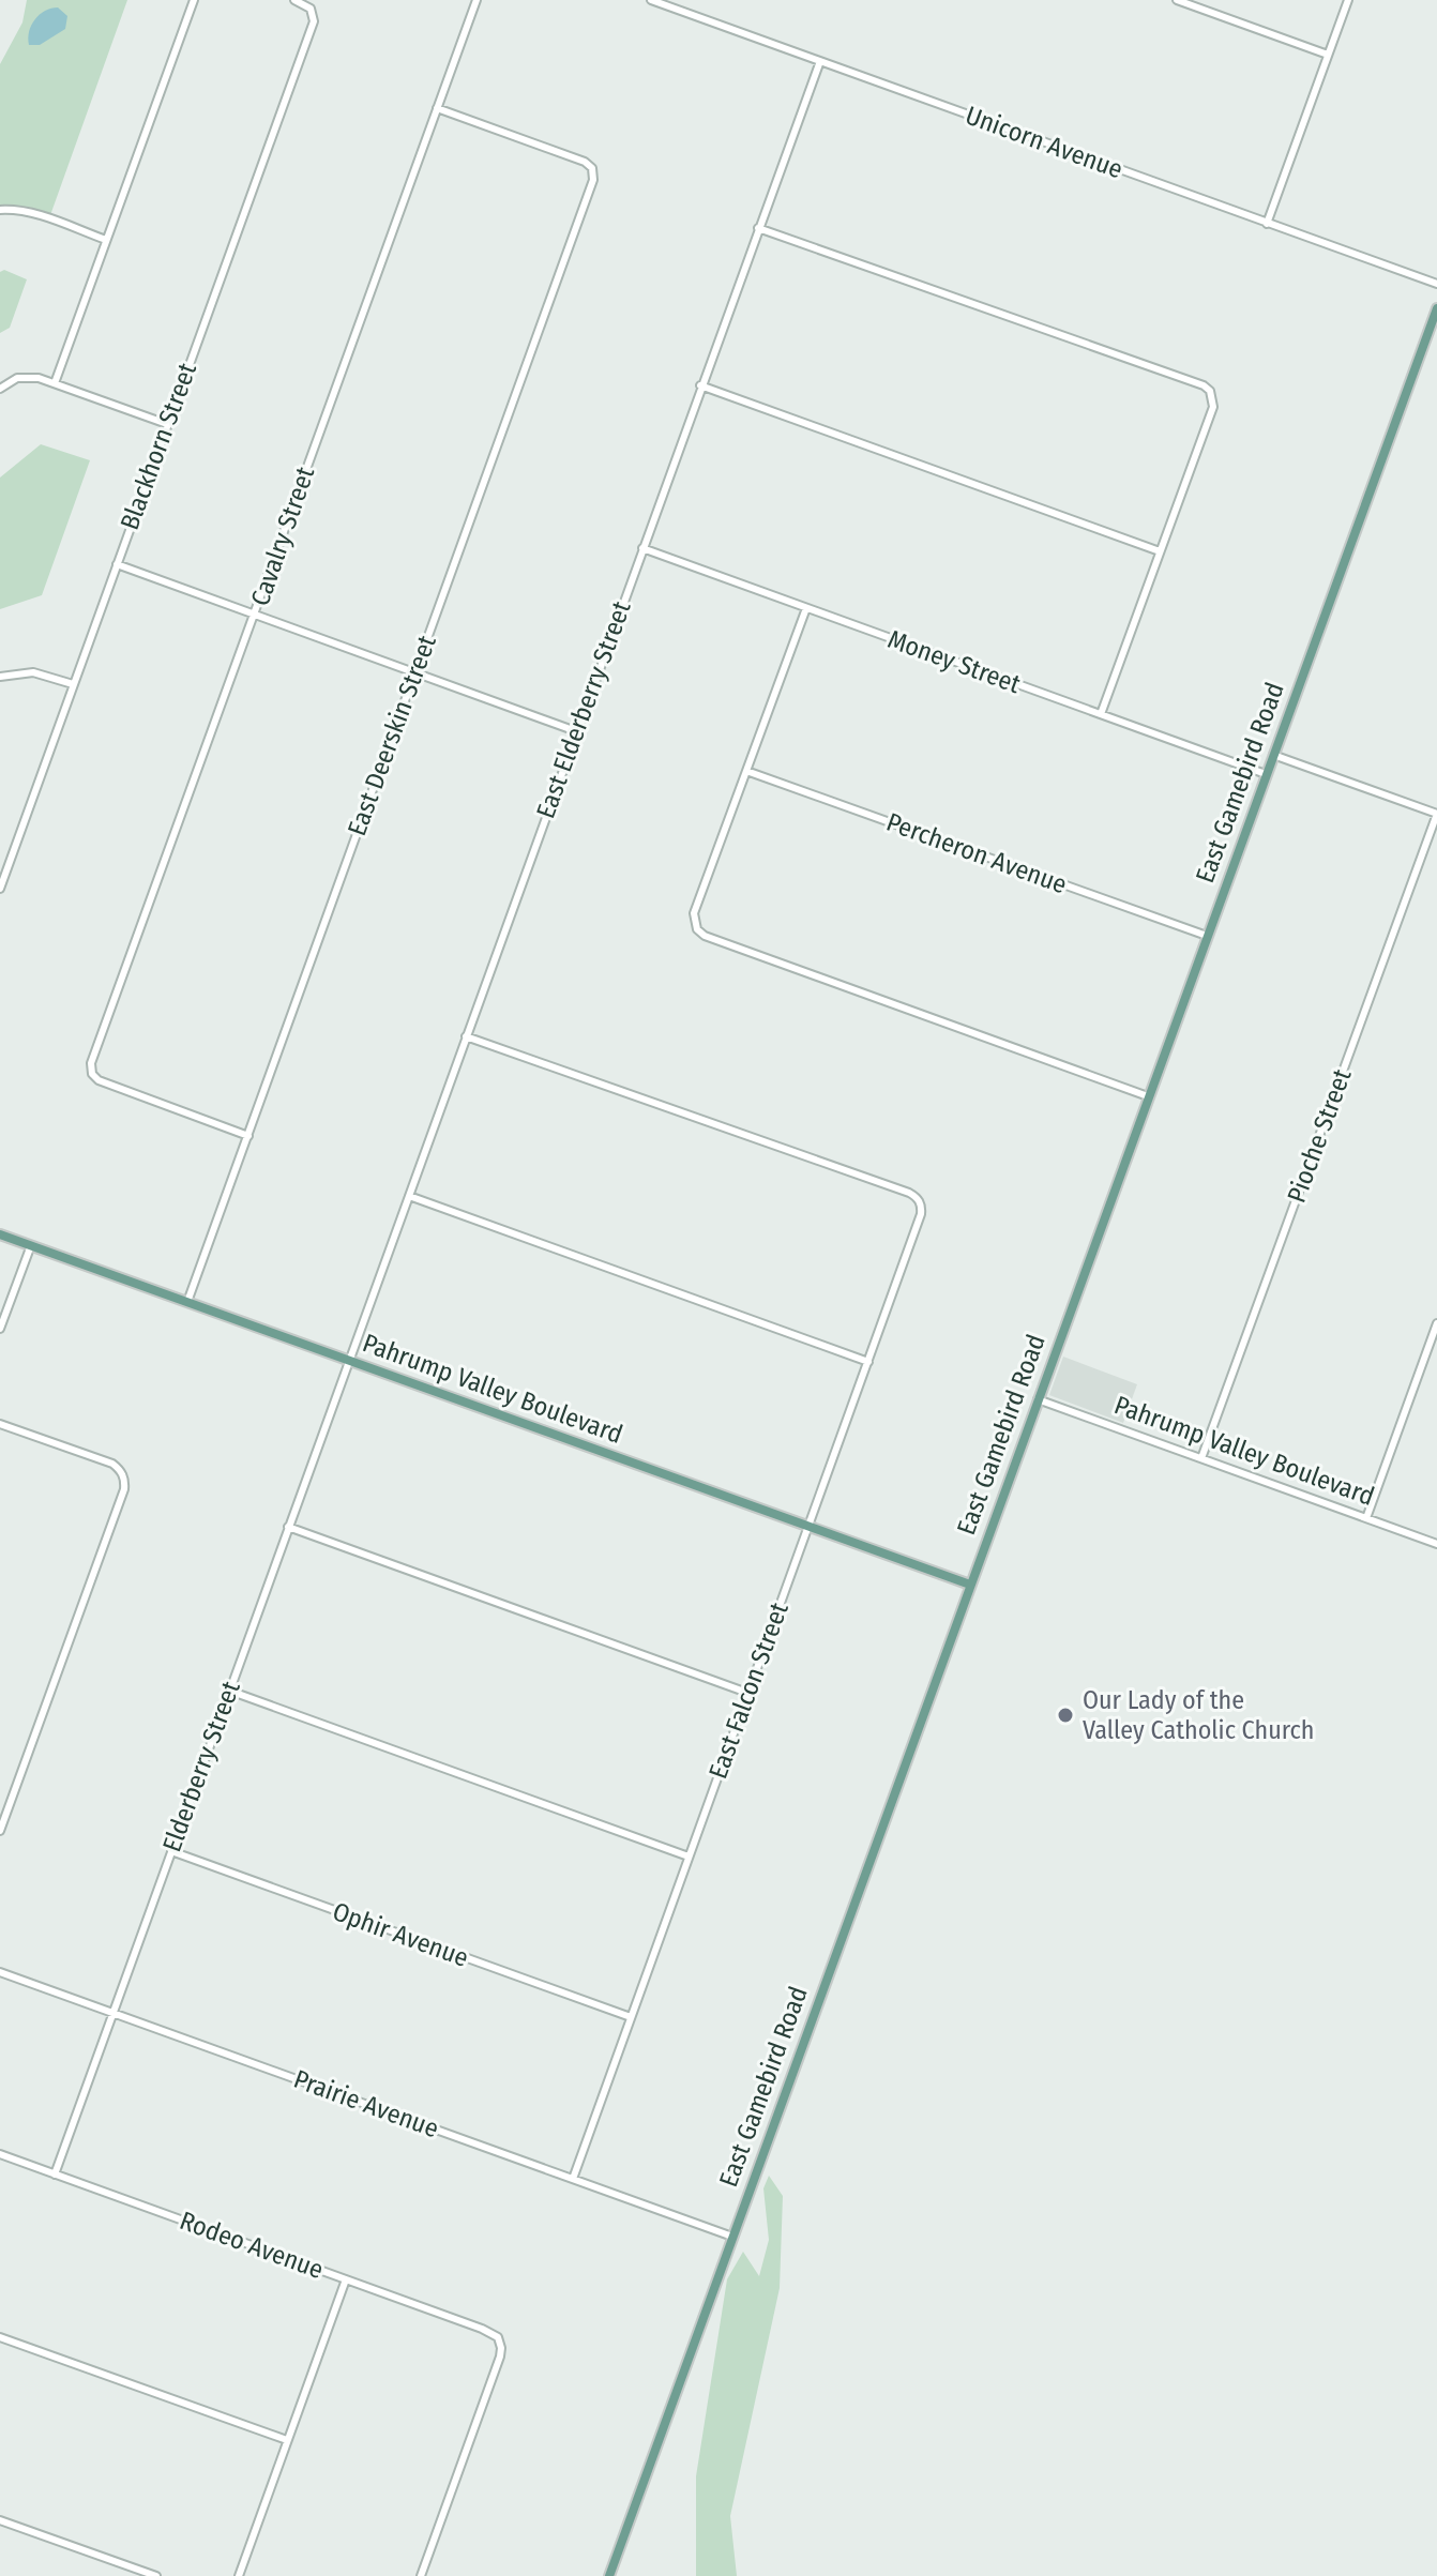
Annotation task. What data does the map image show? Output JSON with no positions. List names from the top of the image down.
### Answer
{
  "streets": {
    "main road": ["East Gamebird Road", "Pahrump Valley Boulevard"],
    "street": [
      "Unicorn Avenue",
      "Blackhorn Street",
      "Cavalry Street",
      "Money Street",
      "East Elderberry Street",
      "East Deerskin Street",
      "Percheron Avenue",
      "Pioche Street",
      "East Falcon Street",
      "Elderberry Street",
      "Ophir Avenue",
      "Prairie Avenue",
      "Rodeo Avenue"
    ]
  },
  "crossings": [
    ["Unicorn Avenue", "East Elderberry Street"],
    ["Cavalry Street", "East Deerskin Street"],
    ["Money Street", "East Elderberry Street"],
    ["Money Street", "East Gamebird Road"],
    ["East Elderberry Street", "Pahrump Valley Boulevard"],
    ["East Elderberry Street", "East Falcon Street"],
    ["East Elderberry Street", "Elderberry Street"],
    ["East Deerskin Street", "Pahrump Valley Boulevard"],
    ["East Gamebird Road", "Percheron Avenue"],
    ["East Gamebird Road", "Pahrump Valley Boulevard"],
    ["East Gamebird Road", "Prairie Avenue"],
    ["Pioche Street", "Pahrump Valley Boulevard"],
    ["Pahrump Valley Boulevard", "East Falcon Street"],
    ["Pahrump Valley Boulevard", "Elderberry Street"],
    ["East Falcon Street", "Ophir Avenue"],
    ["East Falcon Street", "Prairie Avenue"],
    ["Elderberry Street", "Ophir Avenue"],
    ["Elderberry Street", "Prairie Avenue"],
    ["Elderberry Street", "Rodeo Avenue"]
  ],
  "places": ["Our Lady of the Valley Catholic Church"]
}
